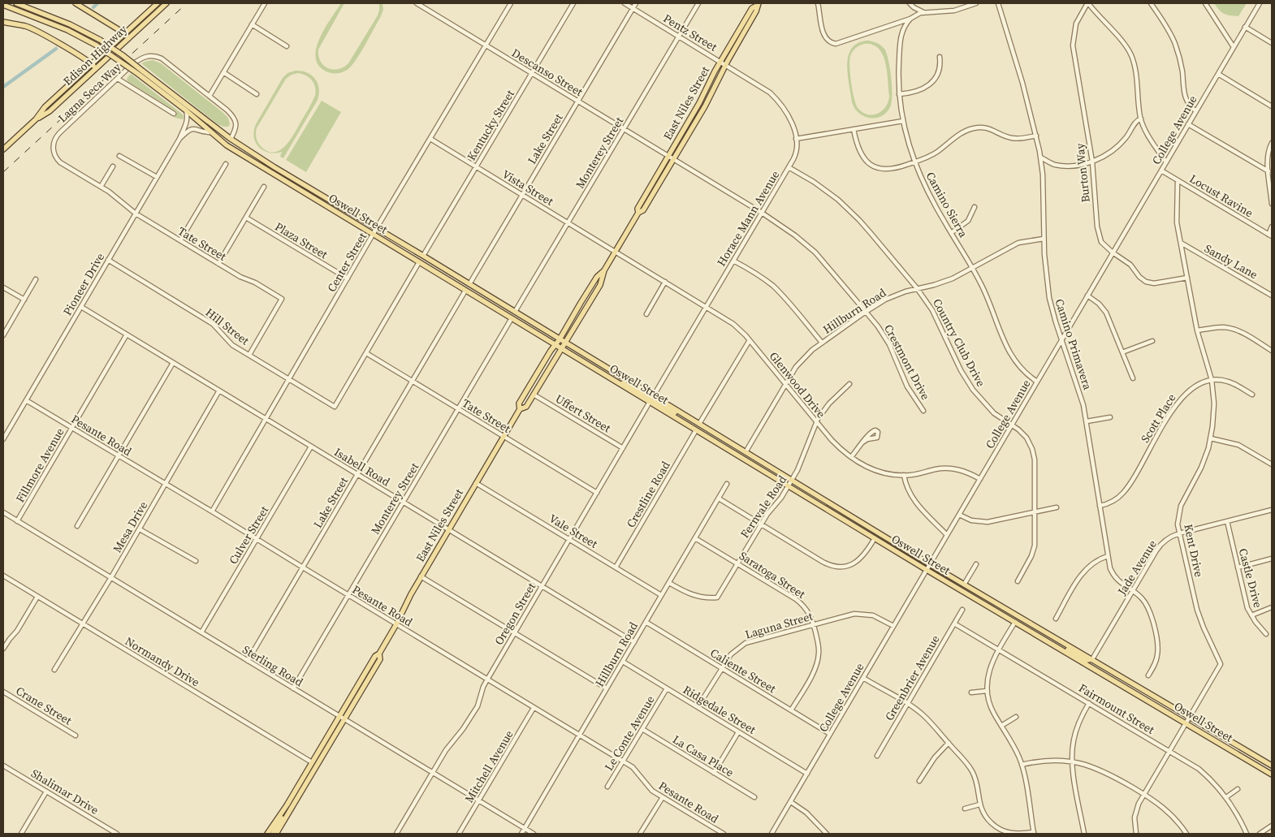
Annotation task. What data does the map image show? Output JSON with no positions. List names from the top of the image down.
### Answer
{
  "streets": {
    "main road": ["Edison Highway", "East Niles Street", "Oswell Street"],
    "street": [
      "Pentz Street",
      "Descanso Street",
      "Lagna Seca Way",
      "Kentucky Street",
      "College Avenue",
      "Lake Street",
      "Monterey Street",
      "Burton Way",
      "Vista Street",
      "Locust Ravine",
      "Camino Sierra",
      "Horace Mann Avenue",
      "Plaza Street",
      "Tate Street",
      "Sandy Lane",
      "Center Street",
      "Pioneer Drive",
      "Hillburn Road",
      "Hill Street",
      "Country Club Drive",
      "Camino Primavera",
      "Crestmont Drive",
      "Glenwood Drive",
      "Uffert Street",
      "Scott Place",
      "Pesante Road",
      "Fillmore Avenue",
      "Isabell Road",
      "Crestline Road",
      "Fernvale Road",
      "Mesa Drive",
      "Vale Street",
      "Culver Street",
      "Kent Drive",
      "Jade Avenue",
      "Saratoga Street",
      "Castle Drive",
      "Oregon Street",
      "Laguna Street",
      "Normandy Drive",
      "Sterling Road",
      "Caliente Street",
      "Greenbrier Avenue",
      "Crane Street",
      "Fairmount Street",
      "Ridgedale Street",
      "Le Conte Avenue",
      "La Casa Place",
      "Mitchell Avenue",
      "Shalimar Drive"
    ]
  },
  "crossings": [
    ["Pentz Street", "East Niles Street"],
    ["Pentz Street", "Lake Street"],
    ["Pentz Street", "Monterey Street"],
    ["Pentz Street", "Horace Mann Avenue"],
    ["Descanso Street", "East Niles Street"],
    ["Descanso Street", "Kentucky Street"],
    ["Descanso Street", "Lake Street"],
    ["Descanso Street", "Monterey Street"],
    ["Descanso Street", "Center Street"],
    ["Descanso Street", "Crestmont Drive"],
    ["Lagna Seca Way", "Oswell Street"],
    ["Lagna Seca Way", "Tate Street"],
    ["East Niles Street", "Vista Street"],
    ["East Niles Street", "Oswell Street"],
    ["East Niles Street", "Horace Mann Avenue"],
    ["East Niles Street", "Tate Street"],
    ["East Niles Street", "Crestmont Drive"],
    ["East Niles Street", "Glenwood Drive"],
    ["East Niles Street", "Uffert Street"],
    ["East Niles Street", "Pesante Road"],
    ["East Niles Street", "Isabell Road"],
    ["East Niles Street", "Vale Street"],
    ["East Niles Street", "Normandy Drive"],
    ["East Niles Street", "Sterling Road"],
    ["Kentucky Street", "Vista Street"],
    ["Kentucky Street", "Oswell Street"],
    ["College Avenue", "Burton Way"],
    ["College Avenue", "Locust Ravine"],
    ["College Avenue", "Camino Sierra"],
    ["College Avenue", "Oswell Street"],
    ["College Avenue", "Country Club Drive"],
    ["College Avenue", "Camino Primavera"],
    ["College Avenue", "Glenwood Drive"],
    ["College Avenue", "Laguna Street"],
    ["College Avenue", "Caliente Street"],
    ["College Avenue", "Ridgedale Street"],
    ["Lake Street", "Vista Street"],
    ["Lake Street", "Oswell Street"],
    ["Lake Street", "Tate Street"],
    ["Lake Street", "Pesante Road"],
    ["Lake Street", "Isabell Road"],
    ["Lake Street", "Sterling Road"],
    ["Monterey Street", "Vista Street"],
    ["Monterey Street", "Oswell Street"],
    ["Monterey Street", "Tate Street"],
    ["Monterey Street", "Pesante Road"],
    ["Monterey Street", "Isabell Road"],
    ["Monterey Street", "Sterling Road"],
    ["Burton Way", "Kent Drive"],
    ["Vista Street", "Center Street"],
    ["Vista Street", "Glenwood Drive"],
    ["Locust Ravine", "Kent Drive"],
    ["Camino Sierra", "Hillburn Road"],
    ["Oswell Street", "Horace Mann Avenue"],
    ["Oswell Street", "Center Street"],
    ["Oswell Street", "Pioneer Drive"],
    ["Oswell Street", "Hillburn Road"],
    ["Oswell Street", "Crestline Road"],
    ["Oswell Street", "Fernvale Road"],
    ["Oswell Street", "Kent Drive"],
    ["Oswell Street", "Jade Avenue"],
    ["Oswell Street", "Oregon Street"],
    ["Horace Mann Avenue", "Country Club Drive"],
    ["Horace Mann Avenue", "Crestmont Drive"],
    ["Horace Mann Avenue", "Glenwood Drive"],
    ["Plaza Street", "Center Street"],
    ["Tate Street", "Pioneer Drive"],
    ["Tate Street", "Hill Street"],
    ["Tate Street", "Oregon Street"],
    ["Sandy Lane", "Kent Drive"],
    ["Center Street", "Hill Street"],
    ["Center Street", "Pesante Road"],
    ["Center Street", "Isabell Road"],
    ["Pioneer Drive", "Hill Street"],
    ["Pioneer Drive", "Pesante Road"],
    ["Pioneer Drive", "Isabell Road"],
    ["Hillburn Road", "Country Club Drive"],
    ["Hillburn Road", "Camino Primavera"],
    ["Hillburn Road", "Crestmont Drive"],
    ["Hillburn Road", "Glenwood Drive"],
    ["Hillburn Road", "Pesante Road"],
    ["Hillburn Road", "Isabell Road"],
    ["Hillburn Road", "Fernvale Road"],
    ["Hillburn Road", "Vale Street"],
    ["Hillburn Road", "Saratoga Street"],
    ["Hillburn Road", "Sterling Road"],
    ["Hillburn Road", "Caliente Street"],
    ["Hillburn Road", "Ridgedale Street"],
    ["Camino Primavera", "Scott Place"],
    ["Camino Primavera", "Jade Avenue"],
    ["Glenwood Drive", "Fernvale Road"],
    ["Uffert Street", "Oregon Street"],
    ["Scott Place", "Kent Drive"],
    ["Pesante Road", "Fillmore Avenue"],
    ["Pesante Road", "Mesa Drive"],
    ["Pesante Road", "Culver Street"],
    ["Pesante Road", "Oregon Street"],
    ["Pesante Road", "Le Conte Avenue"],
    ["Pesante Road", "Mitchell Avenue"],
    ["Fillmore Avenue", "Isabell Road"],
    ["Fillmore Avenue", "Sterling Road"],
    ["Isabell Road", "Mesa Drive"],
    ["Isabell Road", "Culver Street"],
    ["Isabell Road", "Oregon Street"],
    ["Crestline Road", "Vale Street"],
    ["Fernvale Road", "Saratoga Street"],
    ["Mesa Drive", "Normandy Drive"],
    ["Mesa Drive", "Sterling Road"],
    ["Vale Street", "Oregon Street"],
    ["Culver Street", "Sterling Road"],
    ["Kent Drive", "Jade Avenue"],
    ["Kent Drive", "Fairmount Street"],
    ["Jade Avenue", "Castle Drive"],
    ["Saratoga Street", "Laguna Street"],
    ["Saratoga Street", "Caliente Street"],
    ["Oregon Street", "Sterling Road"],
    ["Laguna Street", "Caliente Street"],
    ["Laguna Street", "Ridgedale Street"],
    ["Sterling Road", "Mitchell Avenue"],
    ["Greenbrier Avenue", "Fairmount Street"],
    ["Ridgedale Street", "Le Conte Avenue"],
    ["Le Conte Avenue", "La Casa Place"]
  ]
}
